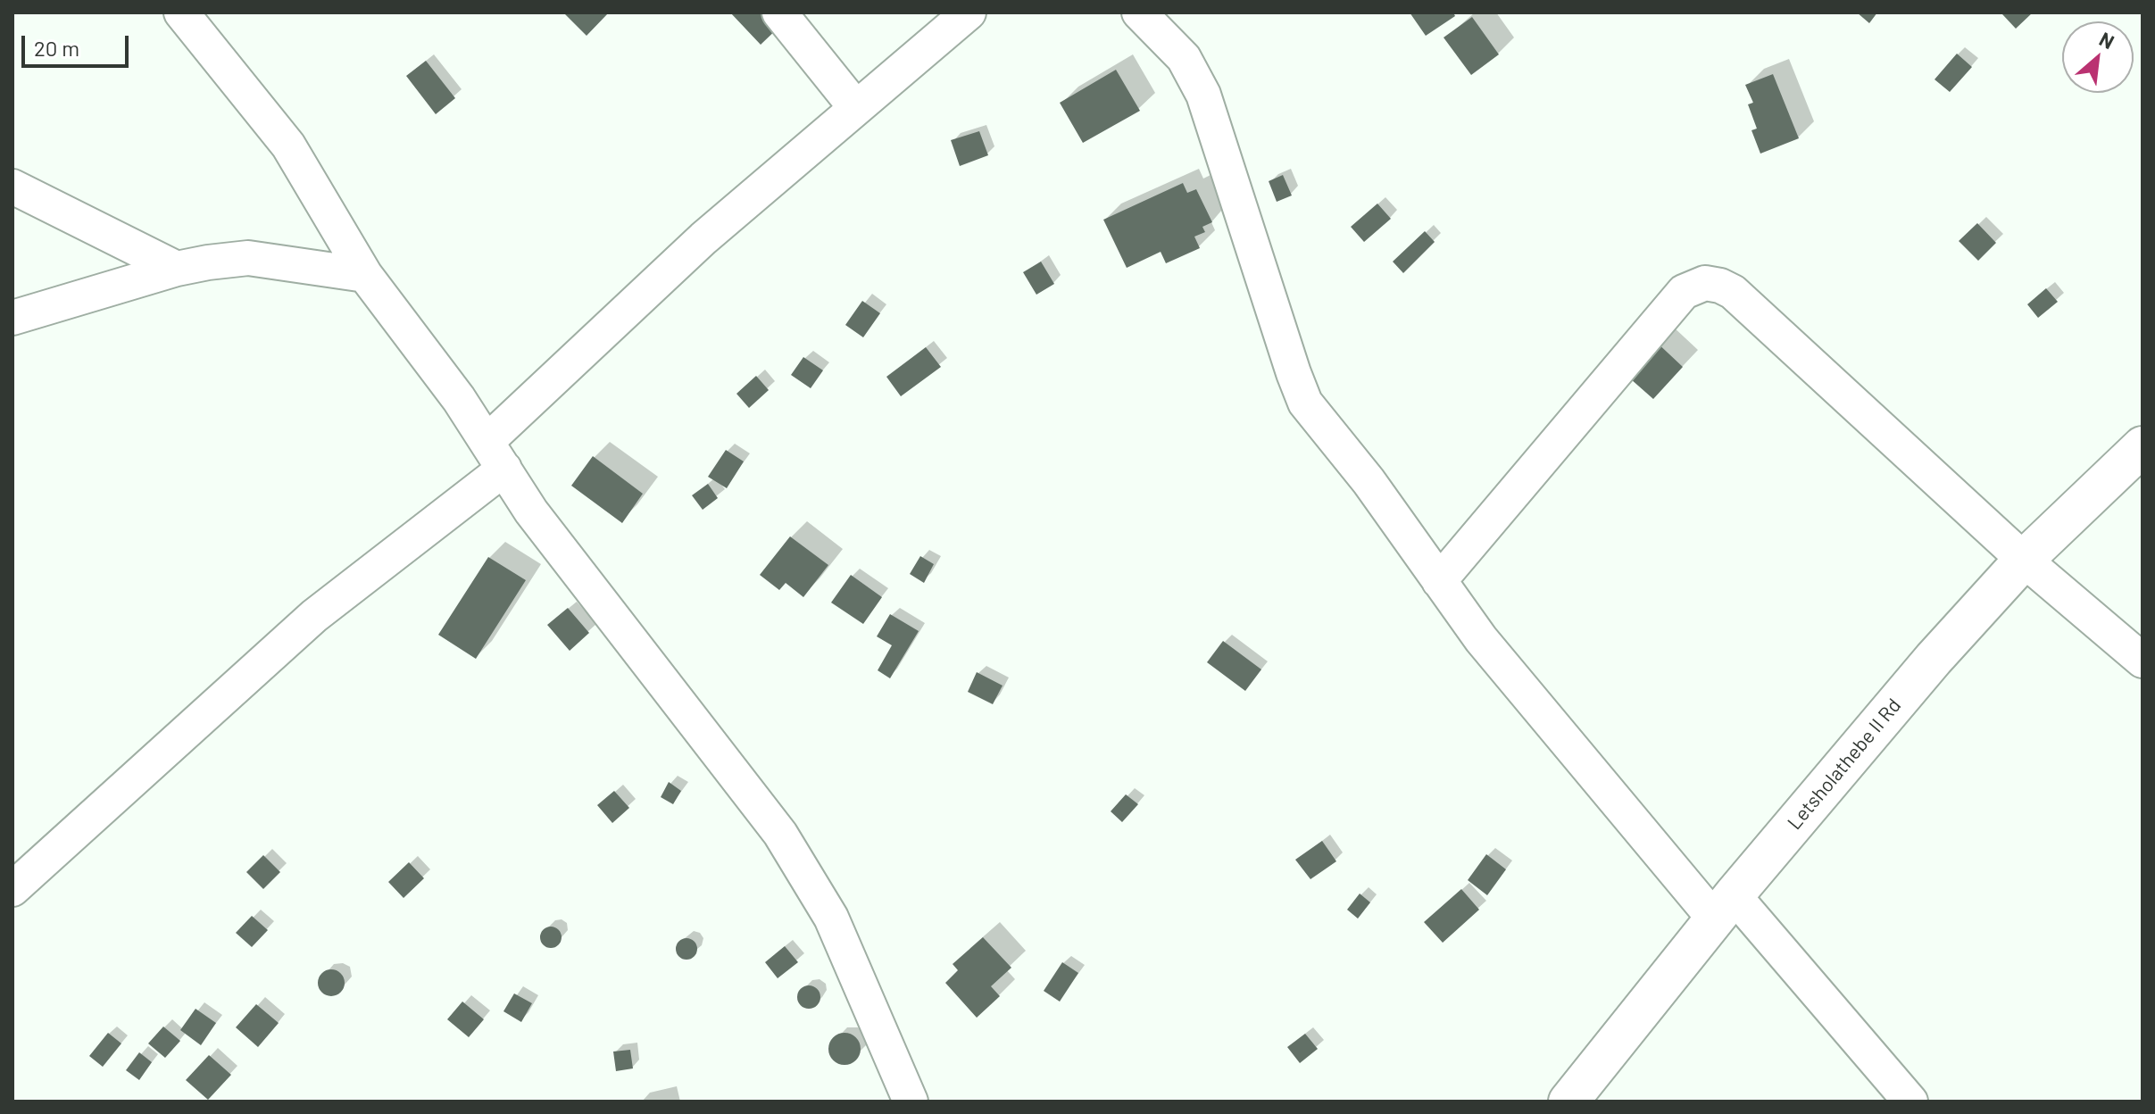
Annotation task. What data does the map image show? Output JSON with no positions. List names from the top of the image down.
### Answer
{
  "streets": {
    "street": ["Letsholathebe II Rd"]
  },
  "scale_bar": "20 m",
  "north": "top right"
}
